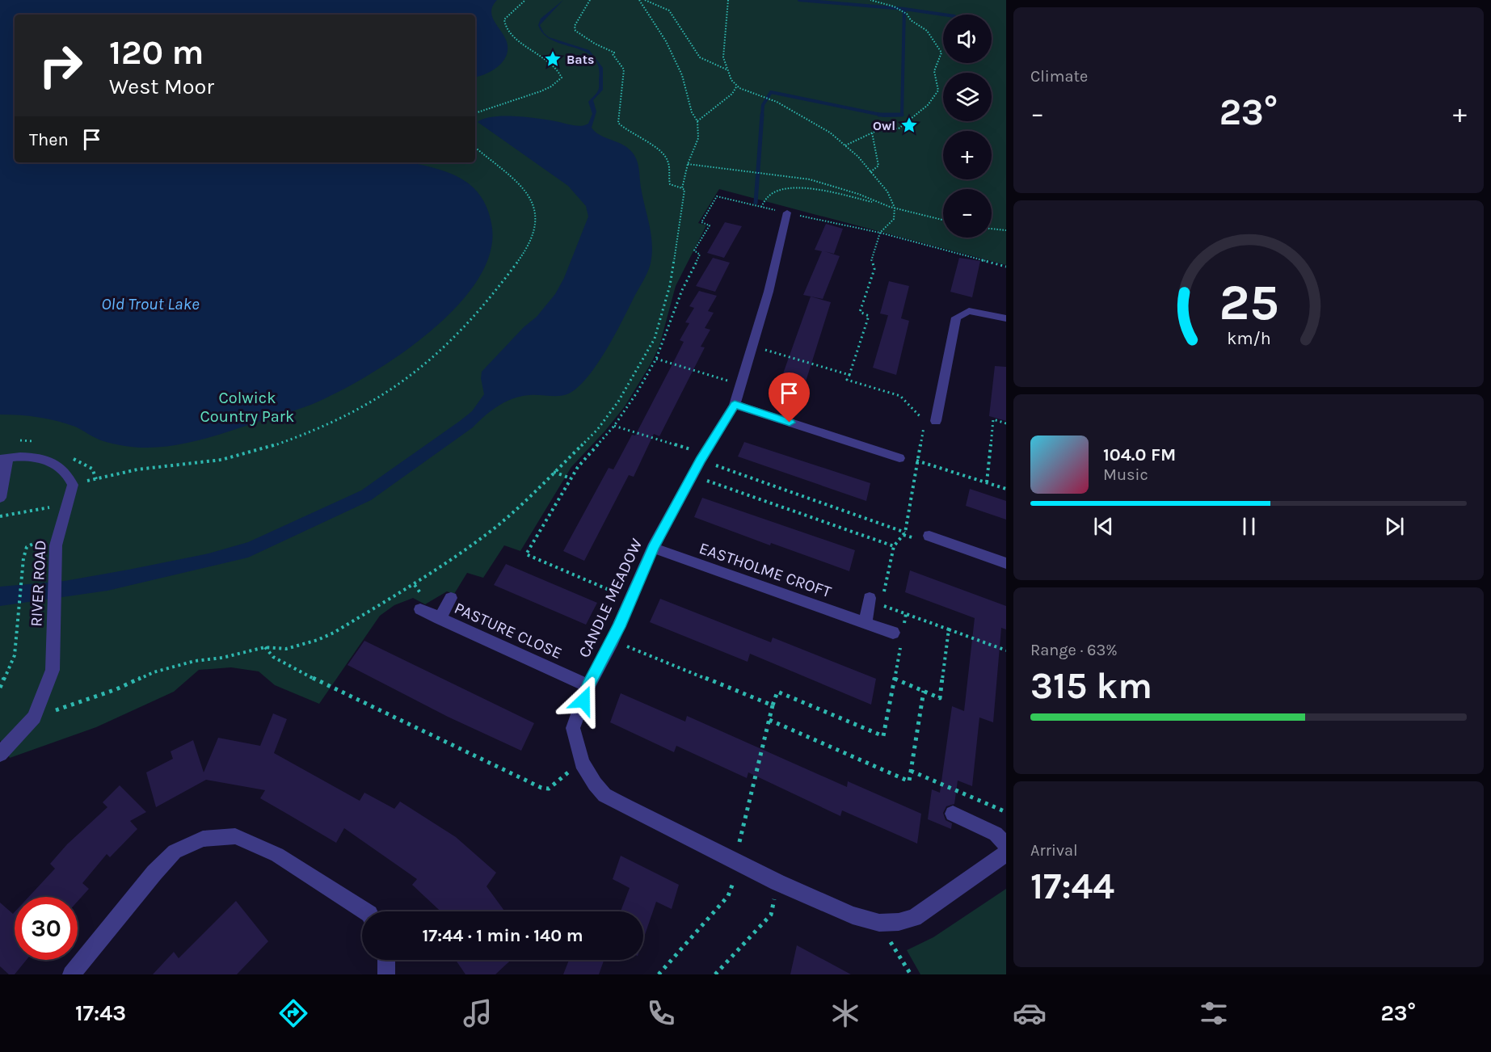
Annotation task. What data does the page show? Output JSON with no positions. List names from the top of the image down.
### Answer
{
  "streets": {
    "street": [
      "EASTHOLME CROFT",
      "RIVER ROAD",
      "CANDLE MEADOW",
      "PASTURE CLOSE"
    ]
  },
  "crossings": [
    ["EASTHOLME CROFT", "CANDLE MEADOW"],
    ["CANDLE MEADOW", "PASTURE CLOSE"]
  ],
  "water": ["Old Trout Lake"],
  "parks": ["Colwick Country Park"],
  "places": {
    "place": ["Bats", "Owl"]
  },
  "page": {
    "tile": [
      "Climate",
      ["Range · 63%", "315 km"],
      ["Arrival", "17:44"]
    ],
    "map_buttons": ["+", "−"],
    "turn": ["120 m", "West Moor"],
    "heat": ["−", "23°", "+"],
    "then": "Then",
    "song": ["104.0 FM", "Music"],
    "limit": "30",
    "trip": "17:44 · 1 min · 140 m",
    "tabs": ["17:43", "23°"],
    "gauge": ["25", "km/h"]
  }
}
